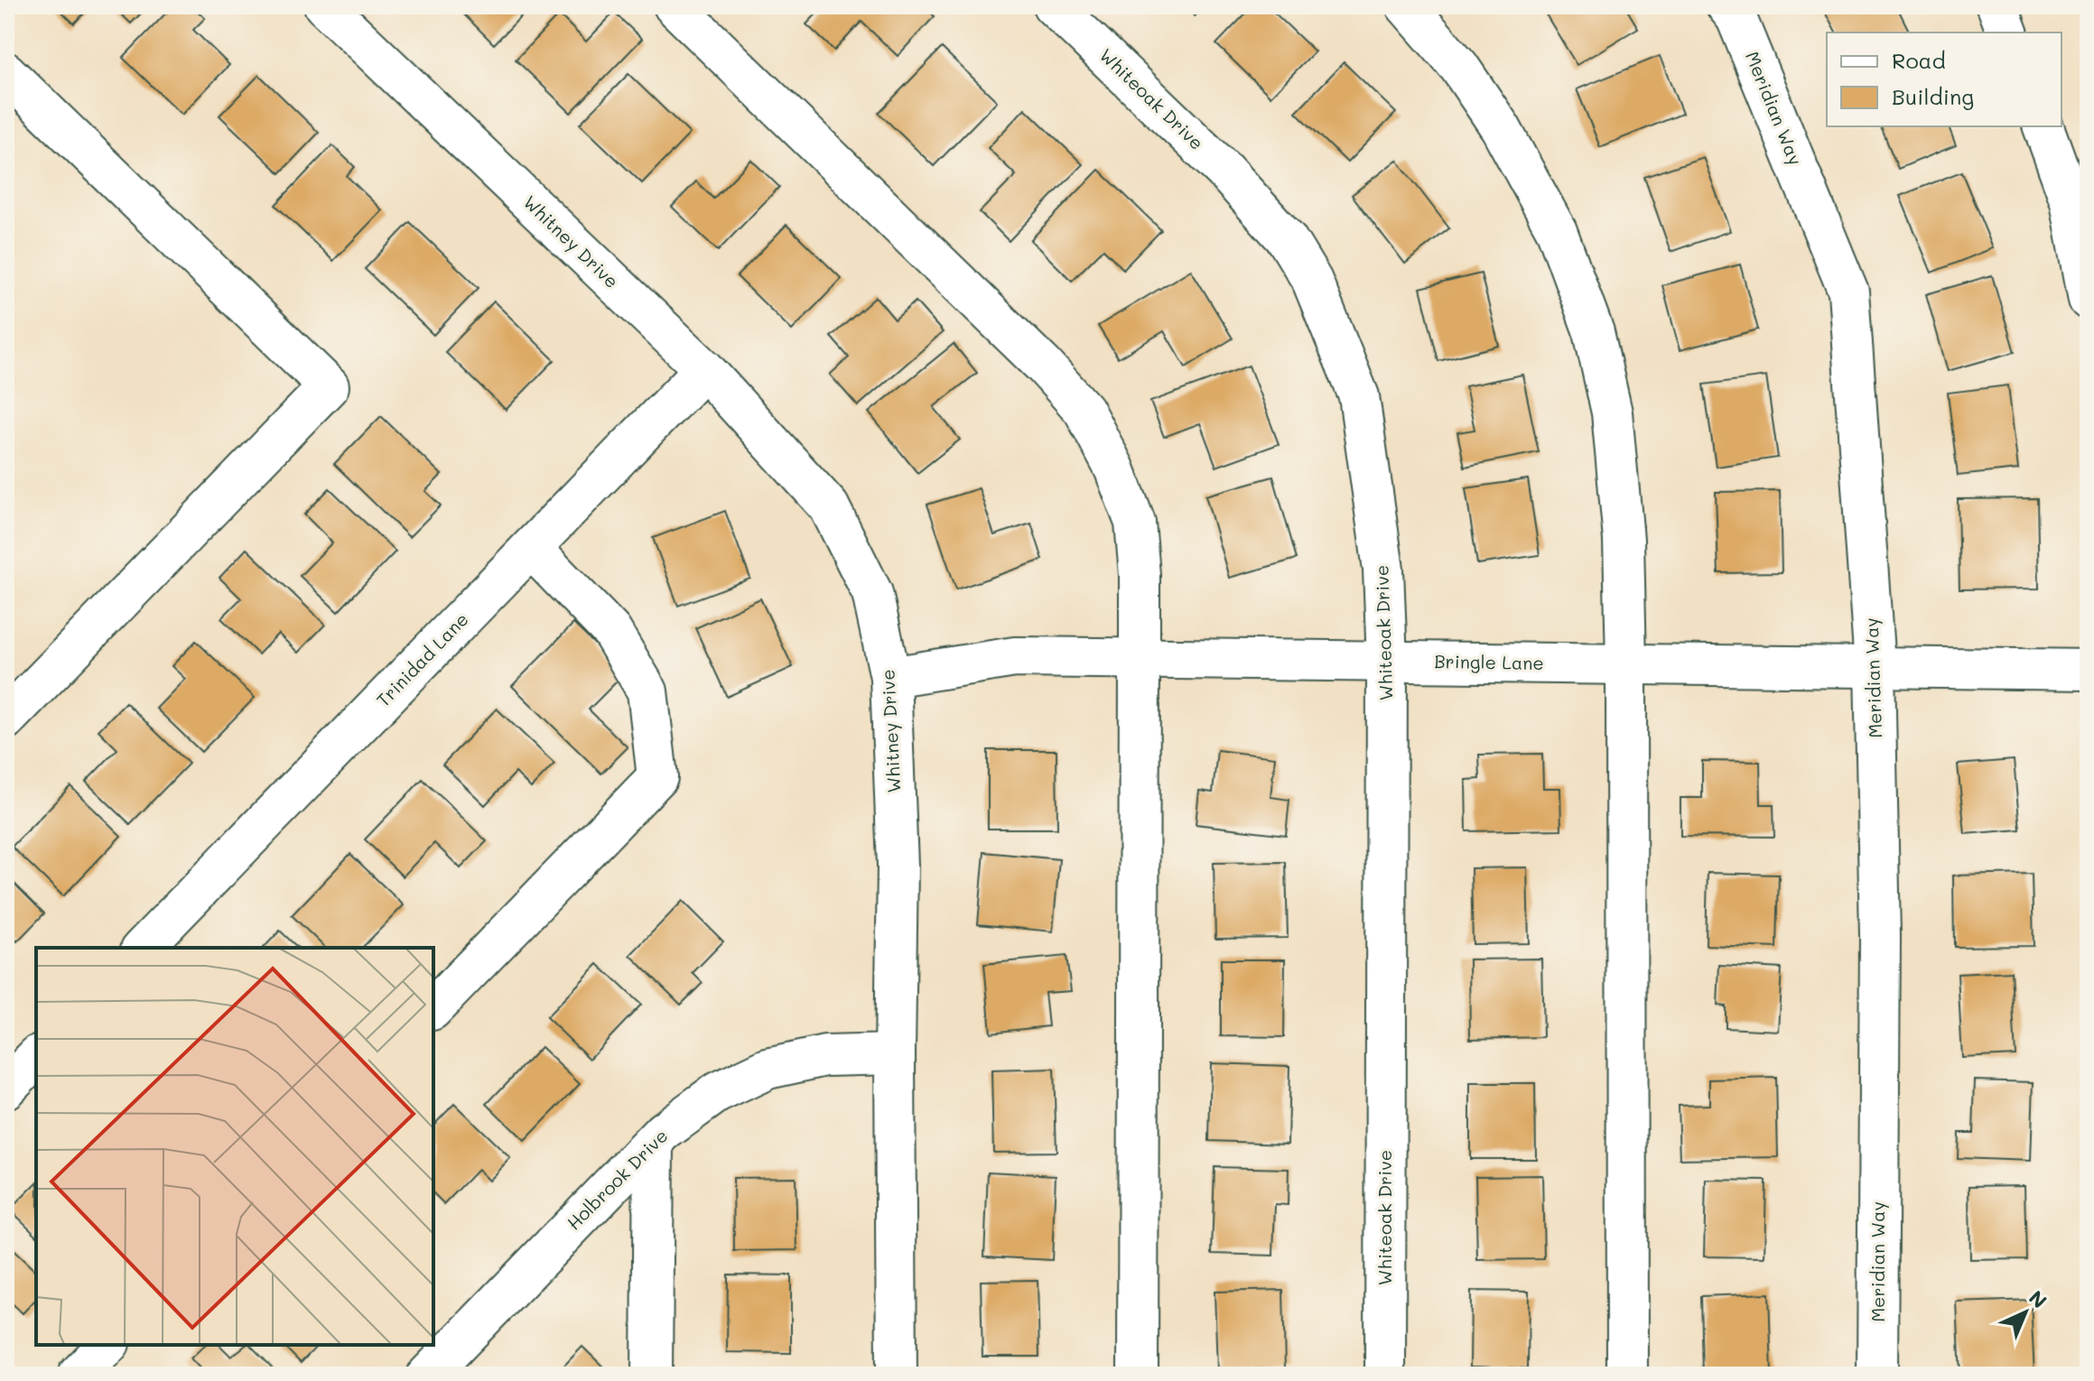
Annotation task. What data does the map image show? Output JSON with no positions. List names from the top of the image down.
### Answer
{
  "streets": {
    "street": [
      "Whiteoak Drive",
      "Meridian Way",
      "Whitney Drive",
      "Trinidad Lane",
      "Bringle Lane",
      "Holbrook Drive"
    ]
  },
  "crossings": [
    ["Whiteoak Drive", "Bringle Lane"],
    ["Meridian Way", "Bringle Lane"],
    ["Whitney Drive", "Trinidad Lane"],
    ["Whitney Drive", "Bringle Lane"],
    ["Whitney Drive", "Holbrook Drive"]
  ],
  "legend": ["Road", "Building"],
  "north": "top right"
}
